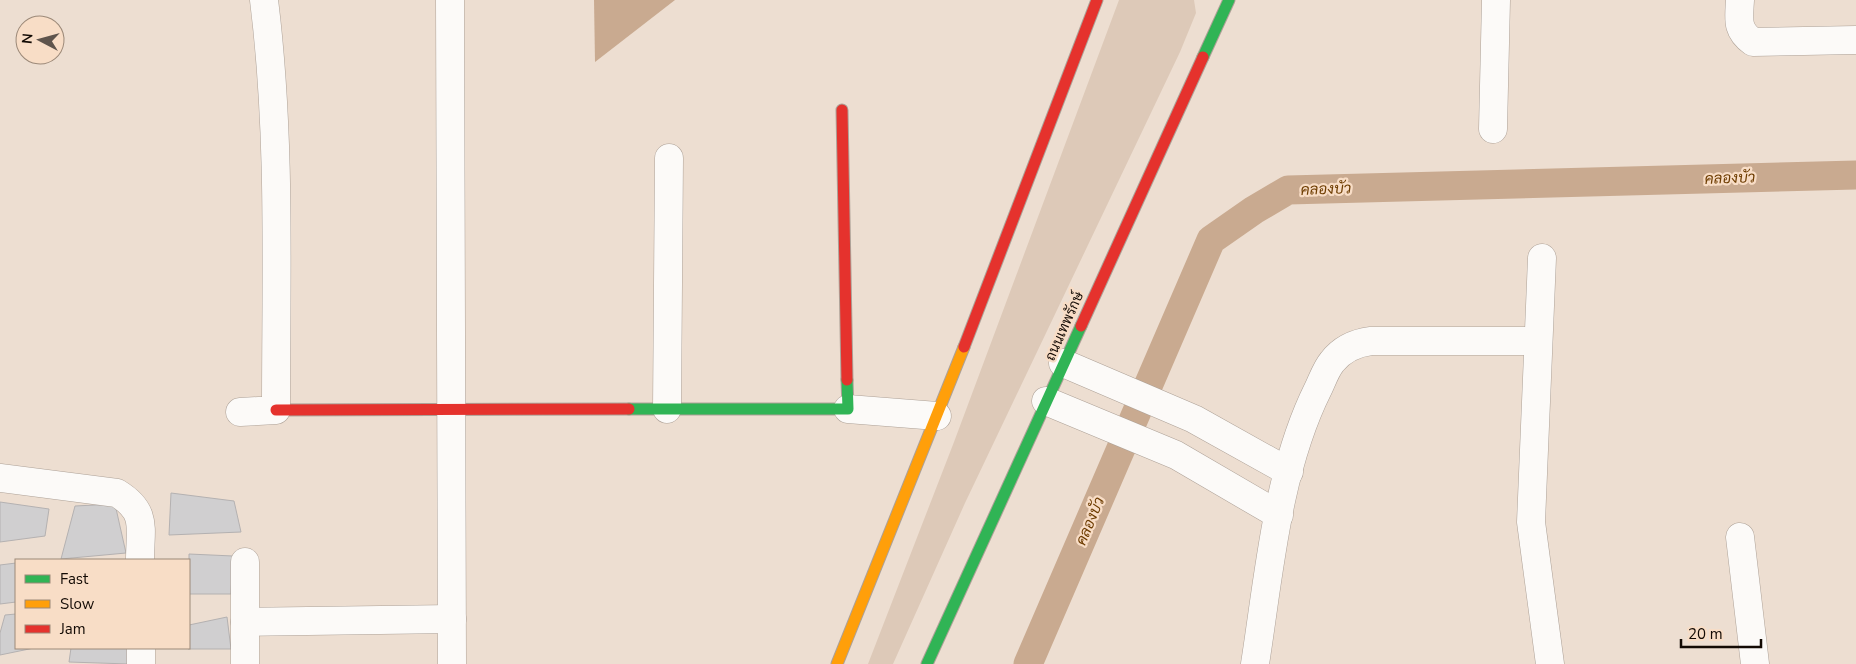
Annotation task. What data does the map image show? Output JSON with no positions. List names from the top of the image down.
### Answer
{
  "streets": {
    "main road": ["ถนนเทพรักษ์"]
  },
  "water": ["คลองบัว"],
  "legend": ["Fast", "Slow", "Jam"],
  "scale_bar": "20 m",
  "north": "left"
}
